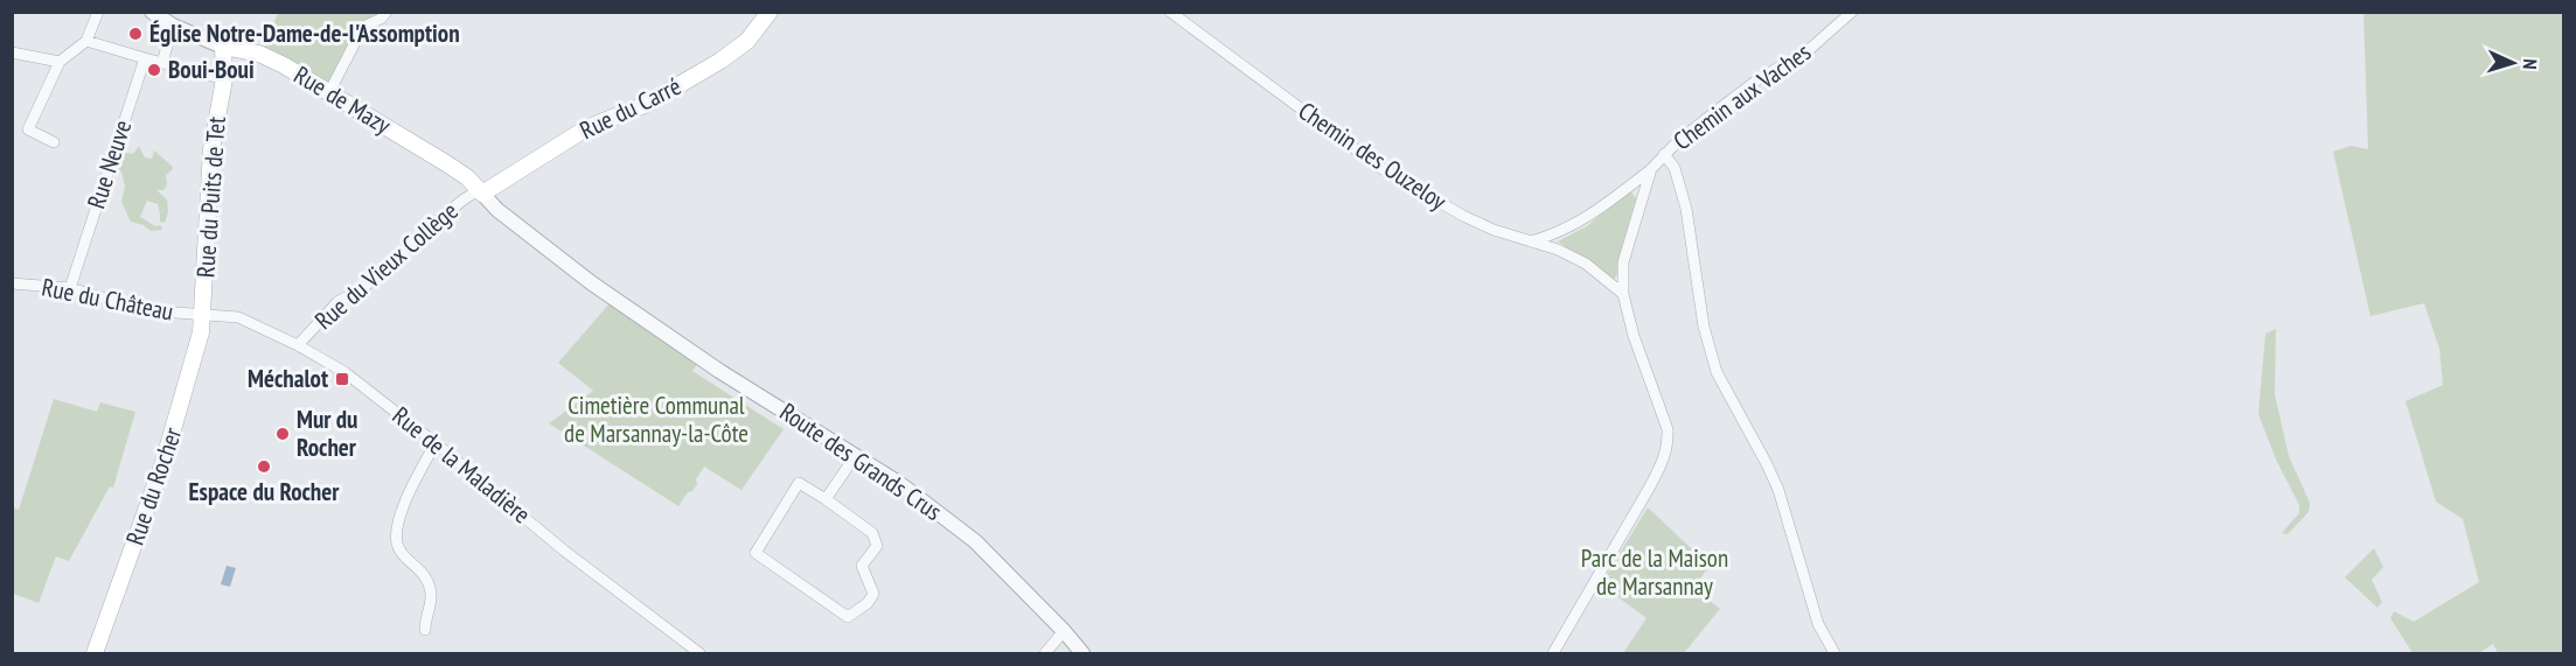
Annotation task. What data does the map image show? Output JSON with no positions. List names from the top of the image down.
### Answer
{
  "streets": {
    "main road": [
      "Rue de Mazy",
      "Rue du Carré",
      "Rue du Puits de Tet",
      "Rue du Rocher"
    ],
    "street": [
      "Chemin aux Vaches",
      "Chemin des Ouzeloy",
      "Rue Neuve",
      "Rue du Vieux Collège",
      "Rue du Château",
      "Route des Grands Crus",
      "Rue de la Maladière"
    ]
  },
  "crossings": [
    ["Chemin aux Vaches", "Chemin des Ouzeloy"],
    ["Rue de Mazy", "Rue du Carré"],
    ["Rue de Mazy", "Rue du Puits de Tet"],
    ["Rue de Mazy", "Rue du Vieux Collège"],
    ["Rue de Mazy", "Route des Grands Crus"],
    ["Rue du Carré", "Rue du Vieux Collège"],
    ["Rue du Carré", "Route des Grands Crus"],
    ["Rue Neuve", "Rue du Château"],
    ["Rue du Puits de Tet", "Rue du Château"],
    ["Rue du Puits de Tet", "Rue de la Maladière"],
    ["Rue du Puits de Tet", "Rue du Rocher"],
    ["Rue du Vieux Collège", "Route des Grands Crus"],
    ["Rue du Vieux Collège", "Rue de la Maladière"],
    ["Rue du Château", "Rue de la Maladière"],
    ["Rue du Château", "Rue du Rocher"],
    ["Rue de la Maladière", "Rue du Rocher"]
  ],
  "parks": ["Cimetière Communal de Marsannay-la-Côte", "Parc de la Maison de Marsannay"],
  "places": {
    "other": [
      "Église Notre-Dame-de-l'Assomption",
      "Boui-Boui",
      "Mur du Rocher",
      "Espace du Rocher"
    ],
    "transit": ["Méchalot"]
  },
  "north": "right"
}
